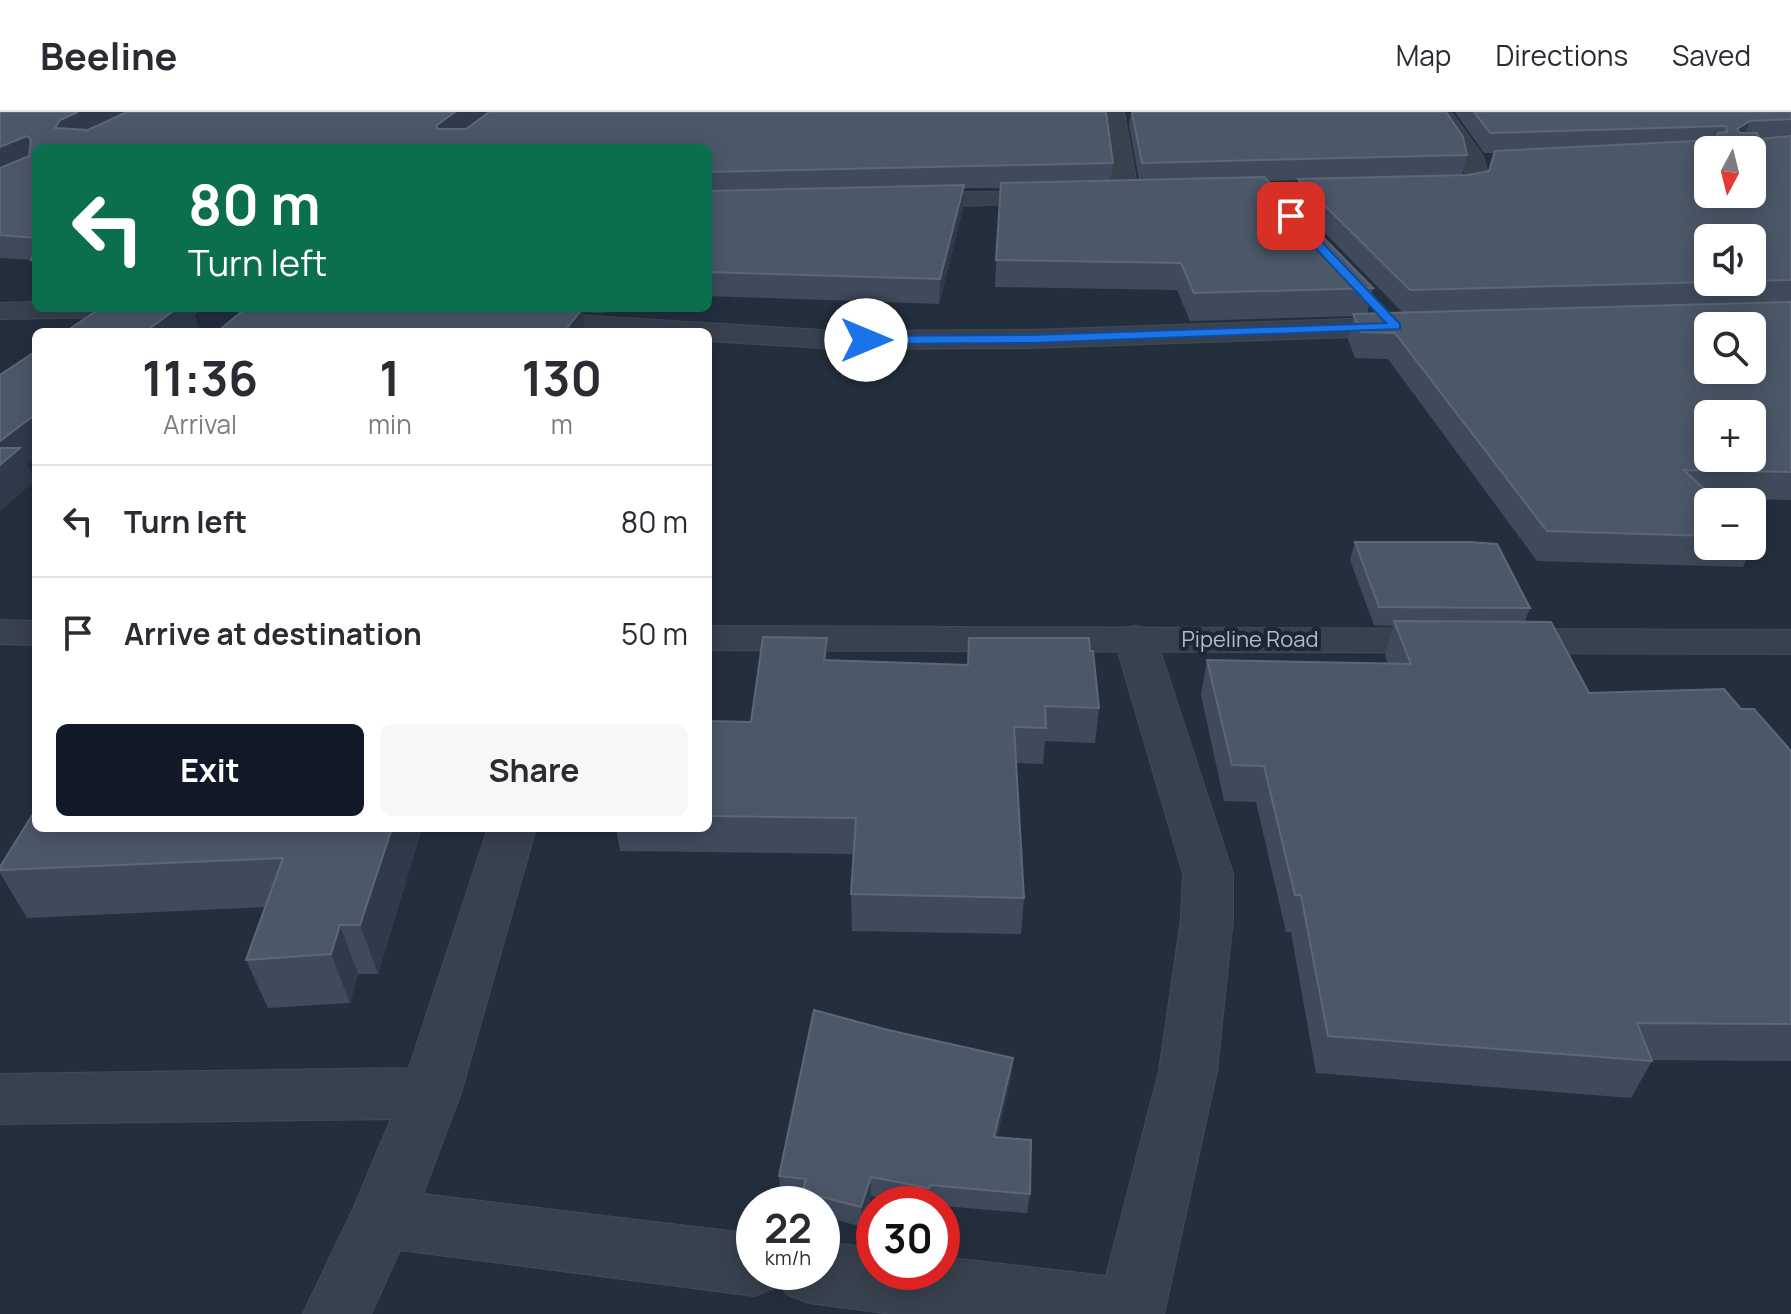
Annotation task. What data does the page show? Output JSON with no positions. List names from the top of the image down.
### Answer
{
  "streets": {
    "street": ["Pipeline Road"]
  },
  "north": "bottom",
  "page": {
    "header": "Beeline",
    "nav": ["Map", "Directions", "Saved"],
    "map_buttons": ["+", "−"],
    "turn": ["80 m", "Turn left"],
    "eta": [
      "11:36",
      "Arrival",
      "1",
      "min",
      "130",
      "m"
    ],
    "list": [
      {
        "name": "Turn left",
        "value": "80 m"
      },
      {
        "name": "Arrive at destination",
        "value": "50 m"
      }
    ],
    "buttons": ["Exit", "Share"],
    "speed": "22 km/h",
    "limit": "30"
  }
}
